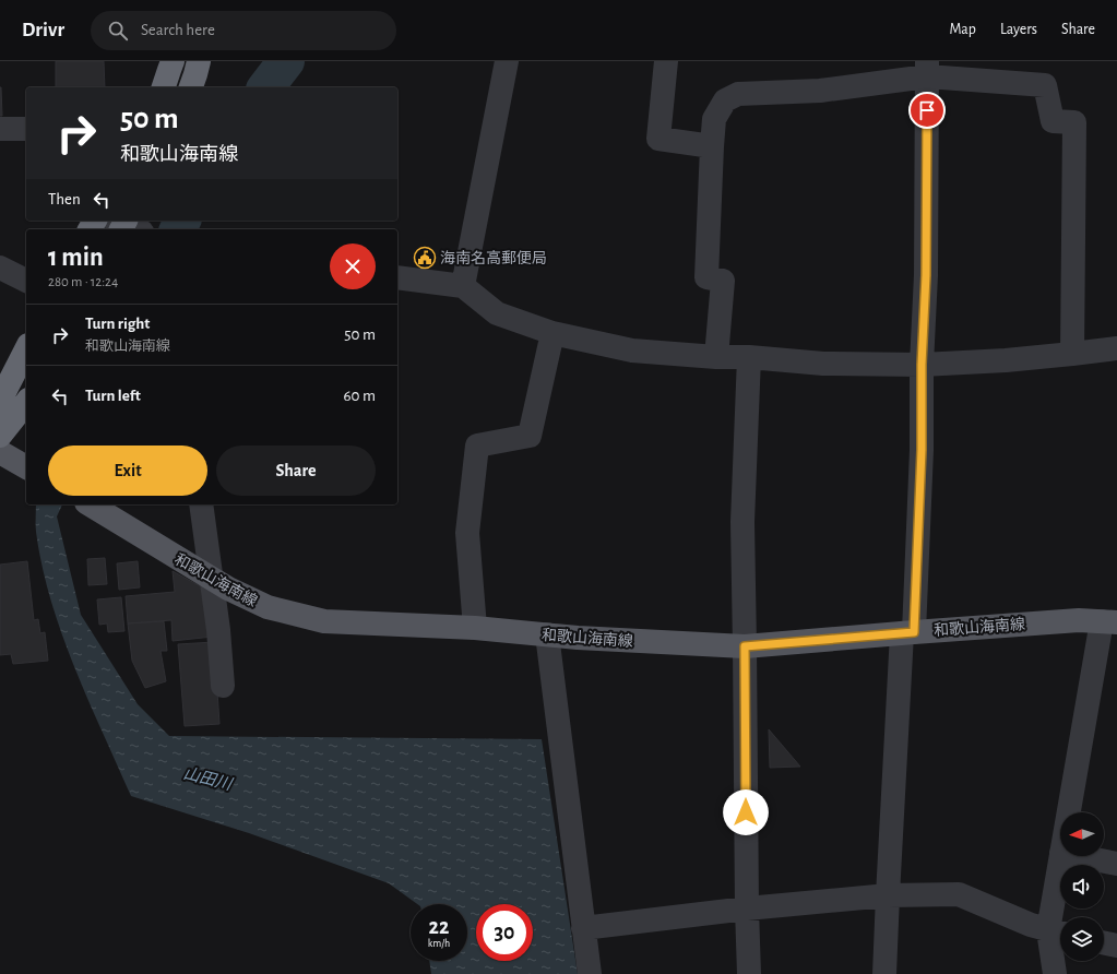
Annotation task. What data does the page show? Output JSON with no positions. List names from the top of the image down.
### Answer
{
  "streets": {
    "main road": ["和歌山海南線"]
  },
  "water": ["山田川"],
  "places": {
    "public building": ["海南名高郵便局"]
  },
  "north": "left",
  "page": {
    "header": "Drivr",
    "search": "Search here",
    "nav": ["Map", "Layers", "Share"],
    "turn": ["50 m", "和歌山海南線"],
    "then": "Then",
    "heading": ["1 min", "280 m · 12:24"],
    "list": [
      {
        "name": "Turn right",
        "note": "和歌山海南線",
        "value": "50 m"
      },
      {
        "name": "Turn left",
        "value": "60 m"
      }
    ],
    "buttons": ["Exit", "Share"],
    "speed": "22 km/h",
    "limit": "30"
  }
}
